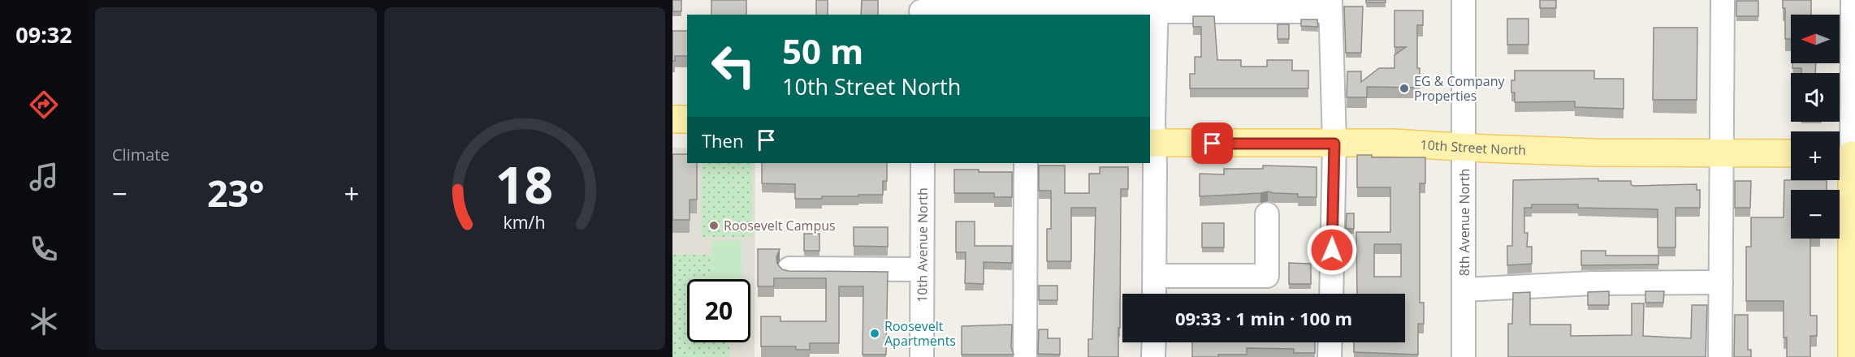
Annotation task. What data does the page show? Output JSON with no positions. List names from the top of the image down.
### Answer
{
  "streets": {
    "main road": ["10th Street North"],
    "street": ["8th Avenue North", "10th Avenue North"]
  },
  "crossings": [
    ["10th Street North", "8th Avenue North"]
  ],
  "places": ["EG & Company Properties", "Roosevelt Campus", "Roosevelt Apartments"],
  "north": "left",
  "page": {
    "tabs": "09:32",
    "tile": "Climate",
    "map_buttons": ["+", "−"],
    "turn": ["50 m", "10th Street North"],
    "then": "Then",
    "heat": ["−", "23°", "+"],
    "limit": "20",
    "trip": "09:33 · 1 min · 100 m",
    "gauge": ["18", "km/h"]
  }
}
